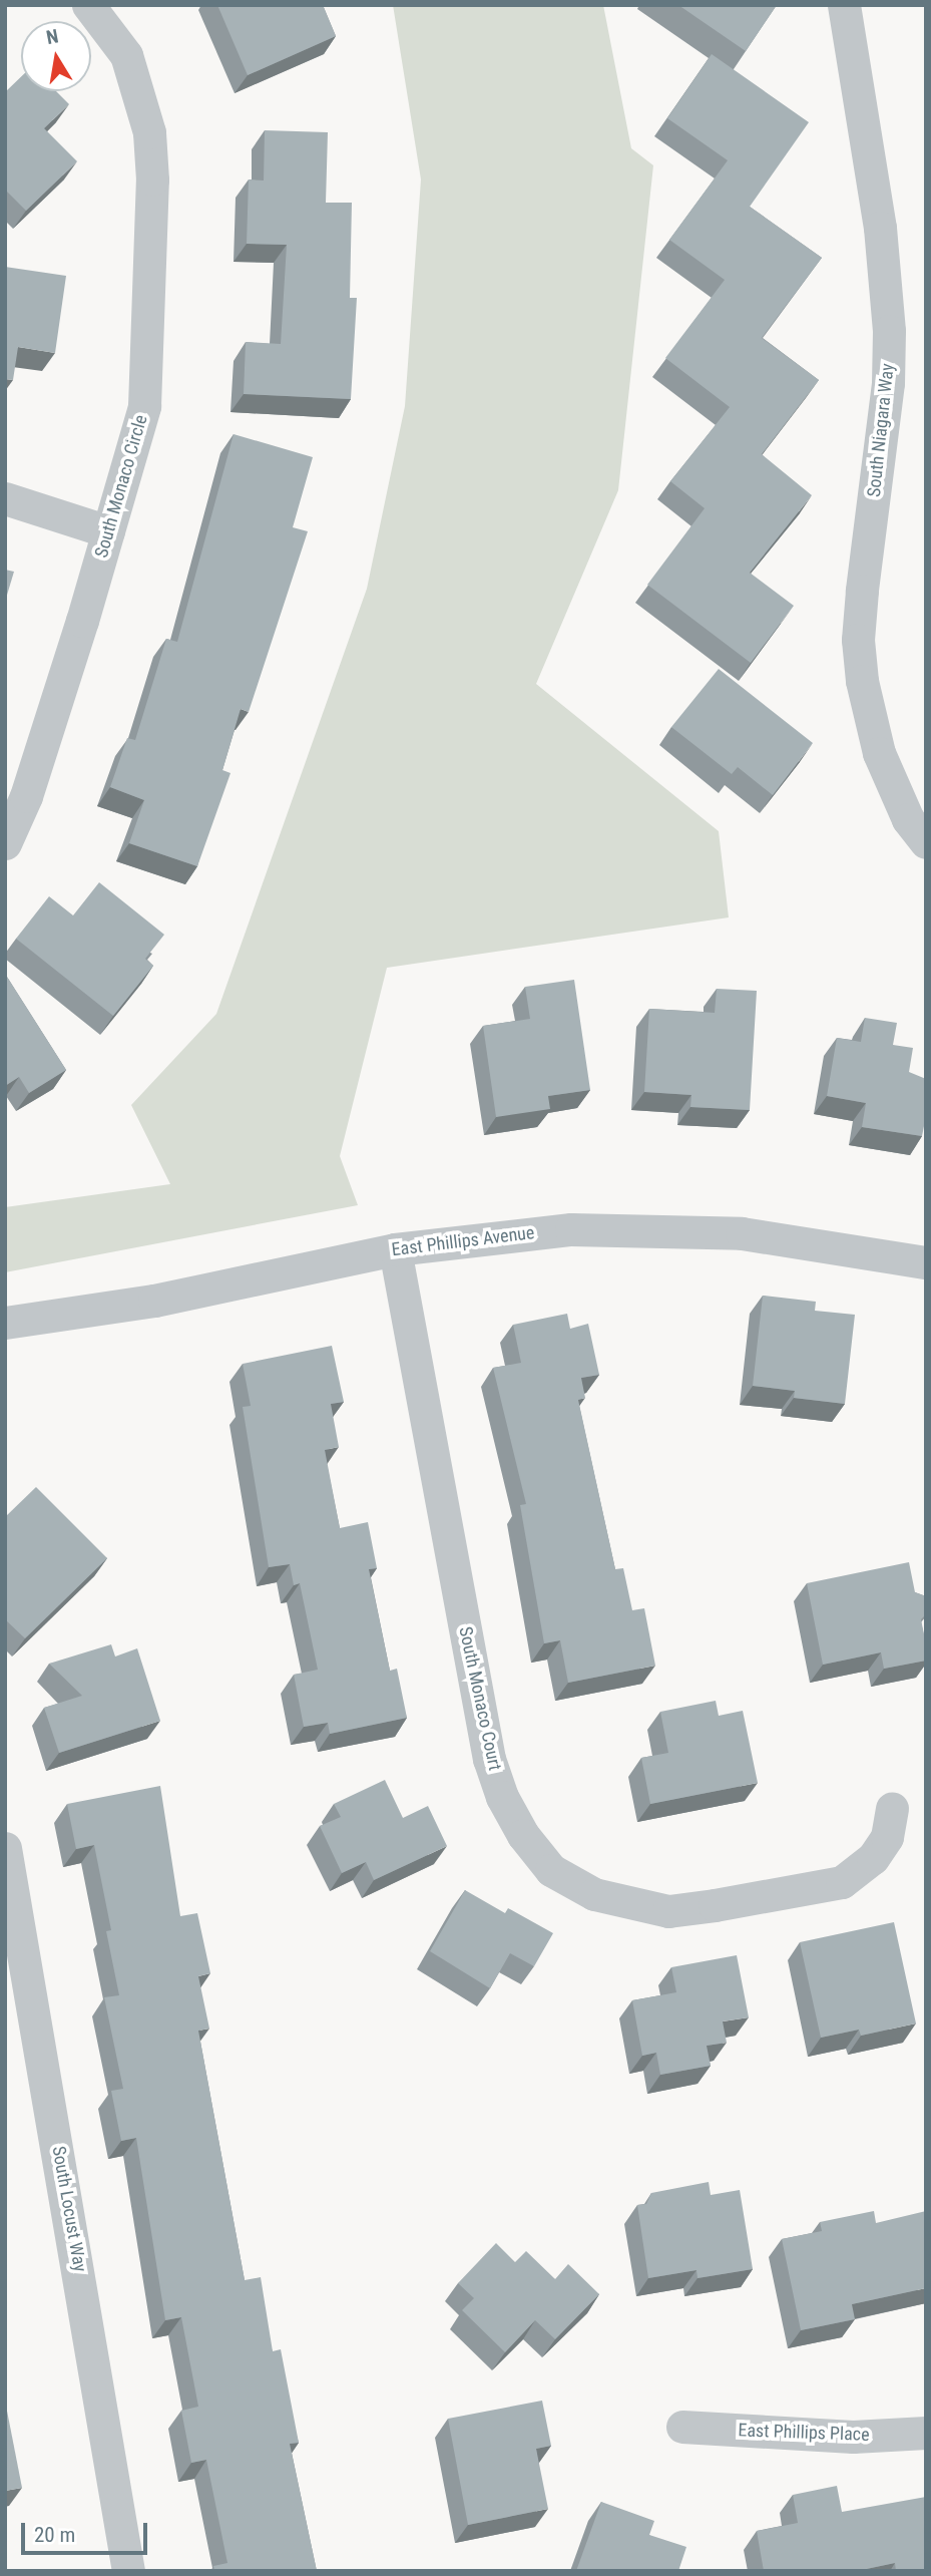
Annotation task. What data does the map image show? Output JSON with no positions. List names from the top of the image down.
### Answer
{
  "streets": {
    "street": [
      "South Niagara Way",
      "South Monaco Circle",
      "East Phillips Avenue",
      "South Monaco Court",
      "South Locust Way",
      "East Phillips Place"
    ]
  },
  "crossings": [
    ["East Phillips Avenue", "South Monaco Court"]
  ],
  "scale_bar": "20 m",
  "north": "top"
}
